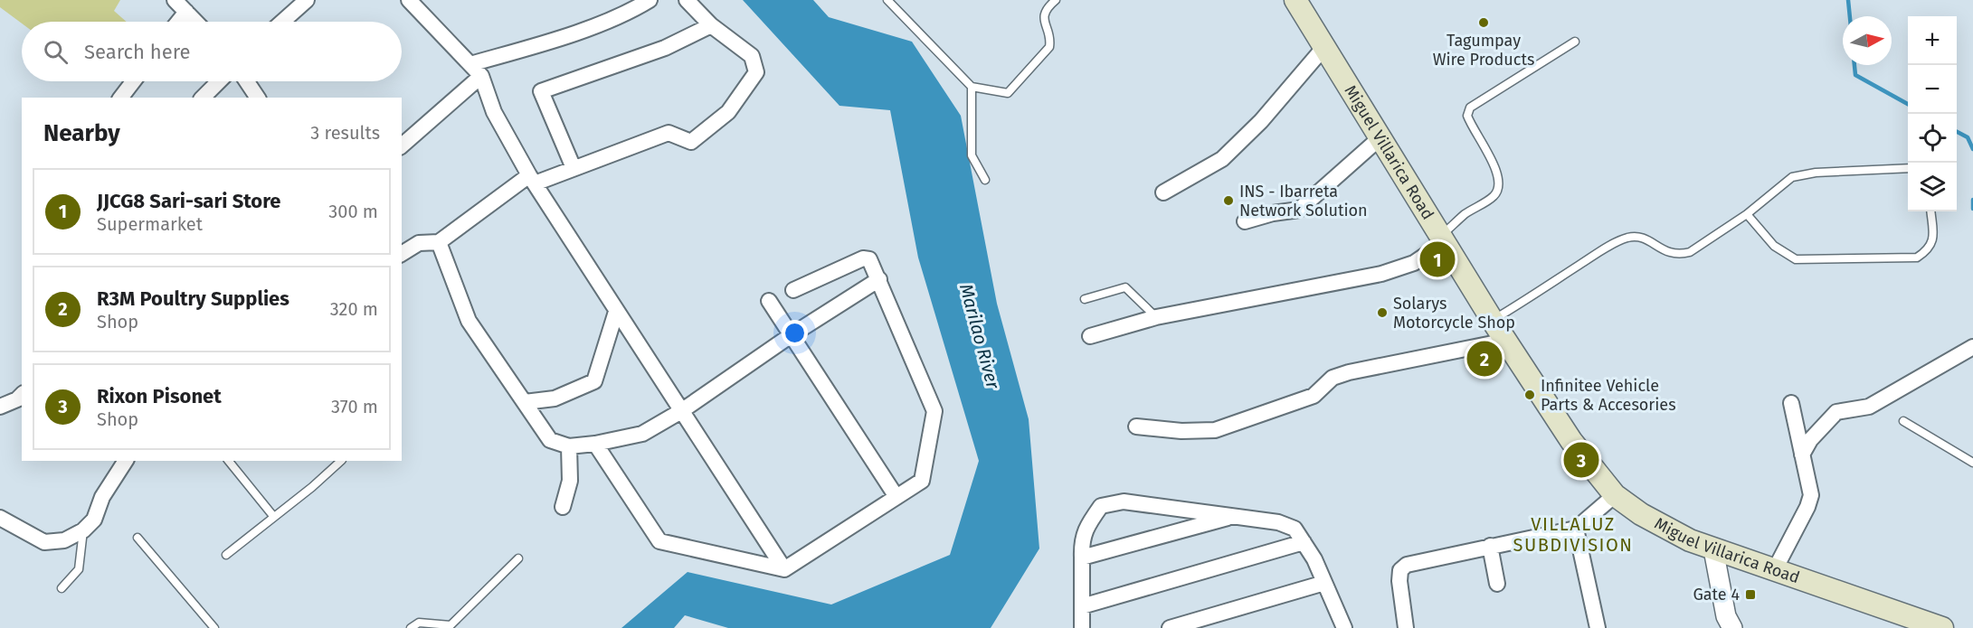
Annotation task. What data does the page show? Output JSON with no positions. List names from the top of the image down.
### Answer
{
  "streets": {
    "main road": ["Miguel Villarica Road"]
  },
  "districts": ["VILLALUZ SUBDIVISION"],
  "water": ["Marilao River"],
  "places": {
    "other": [
      "Tagumpay Wire Products",
      "INS - Ibarreta Network Solution",
      "Solarys Motorcycle Shop",
      "Infinitee Vehicle Parts & Accesories"
    ],
    "transit": ["Gate 4"]
  },
  "north": "right",
  "page": {
    "map_buttons": ["+", "−"],
    "search": "Search here",
    "heading": ["Nearby", "3 results"],
    "list": [
      {
        "mark": "1",
        "name": "JJCG8 Sari-sari Store",
        "note": "Supermarket",
        "value": "300 m"
      },
      {
        "mark": "2",
        "name": "R3M Poultry Supplies",
        "note": "Shop",
        "value": "320 m"
      },
      {
        "mark": "3",
        "name": "Rixon Pisonet",
        "note": "Shop",
        "value": "370 m"
      }
    ],
    "pins": ["1", "2", "3"]
  }
}
